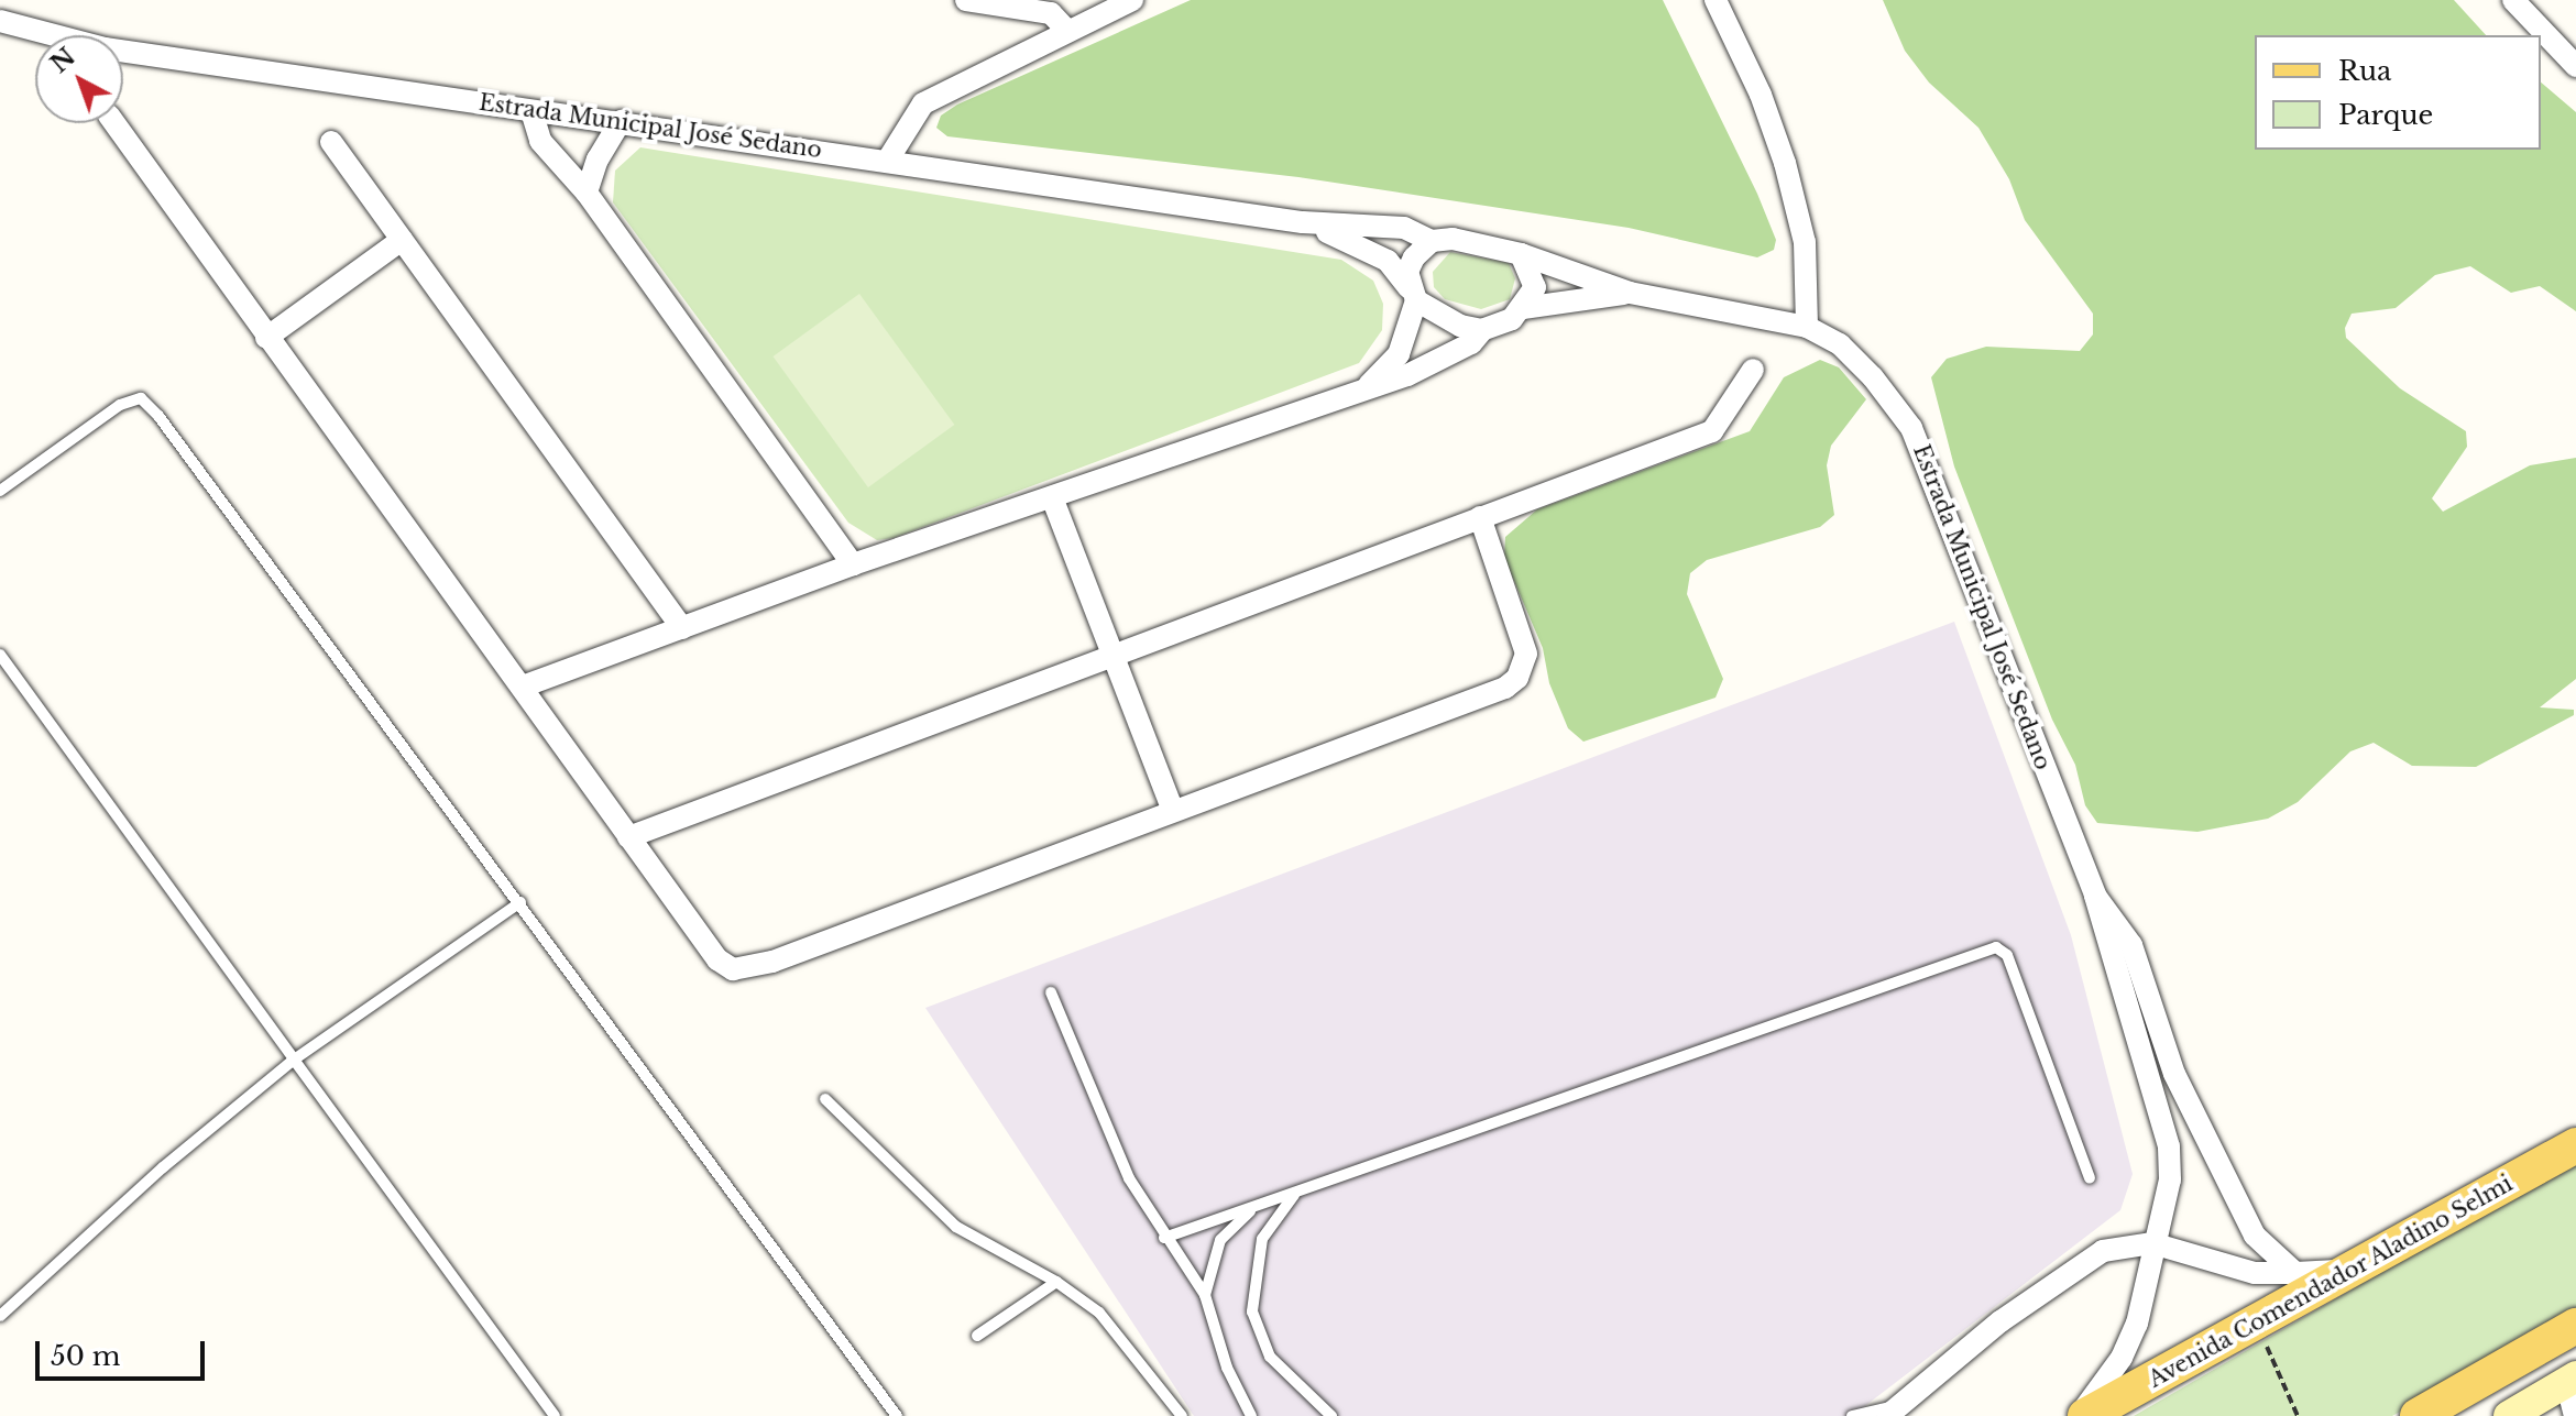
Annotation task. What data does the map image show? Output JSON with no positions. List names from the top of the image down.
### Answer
{
  "streets": {
    "main road": ["Avenida Comendador Aladino Selmi"],
    "street": ["Estrada Municipal José Sedano"]
  },
  "legend": ["Rua", "Parque"],
  "scale_bar": "50 m",
  "north": "top left"
}
